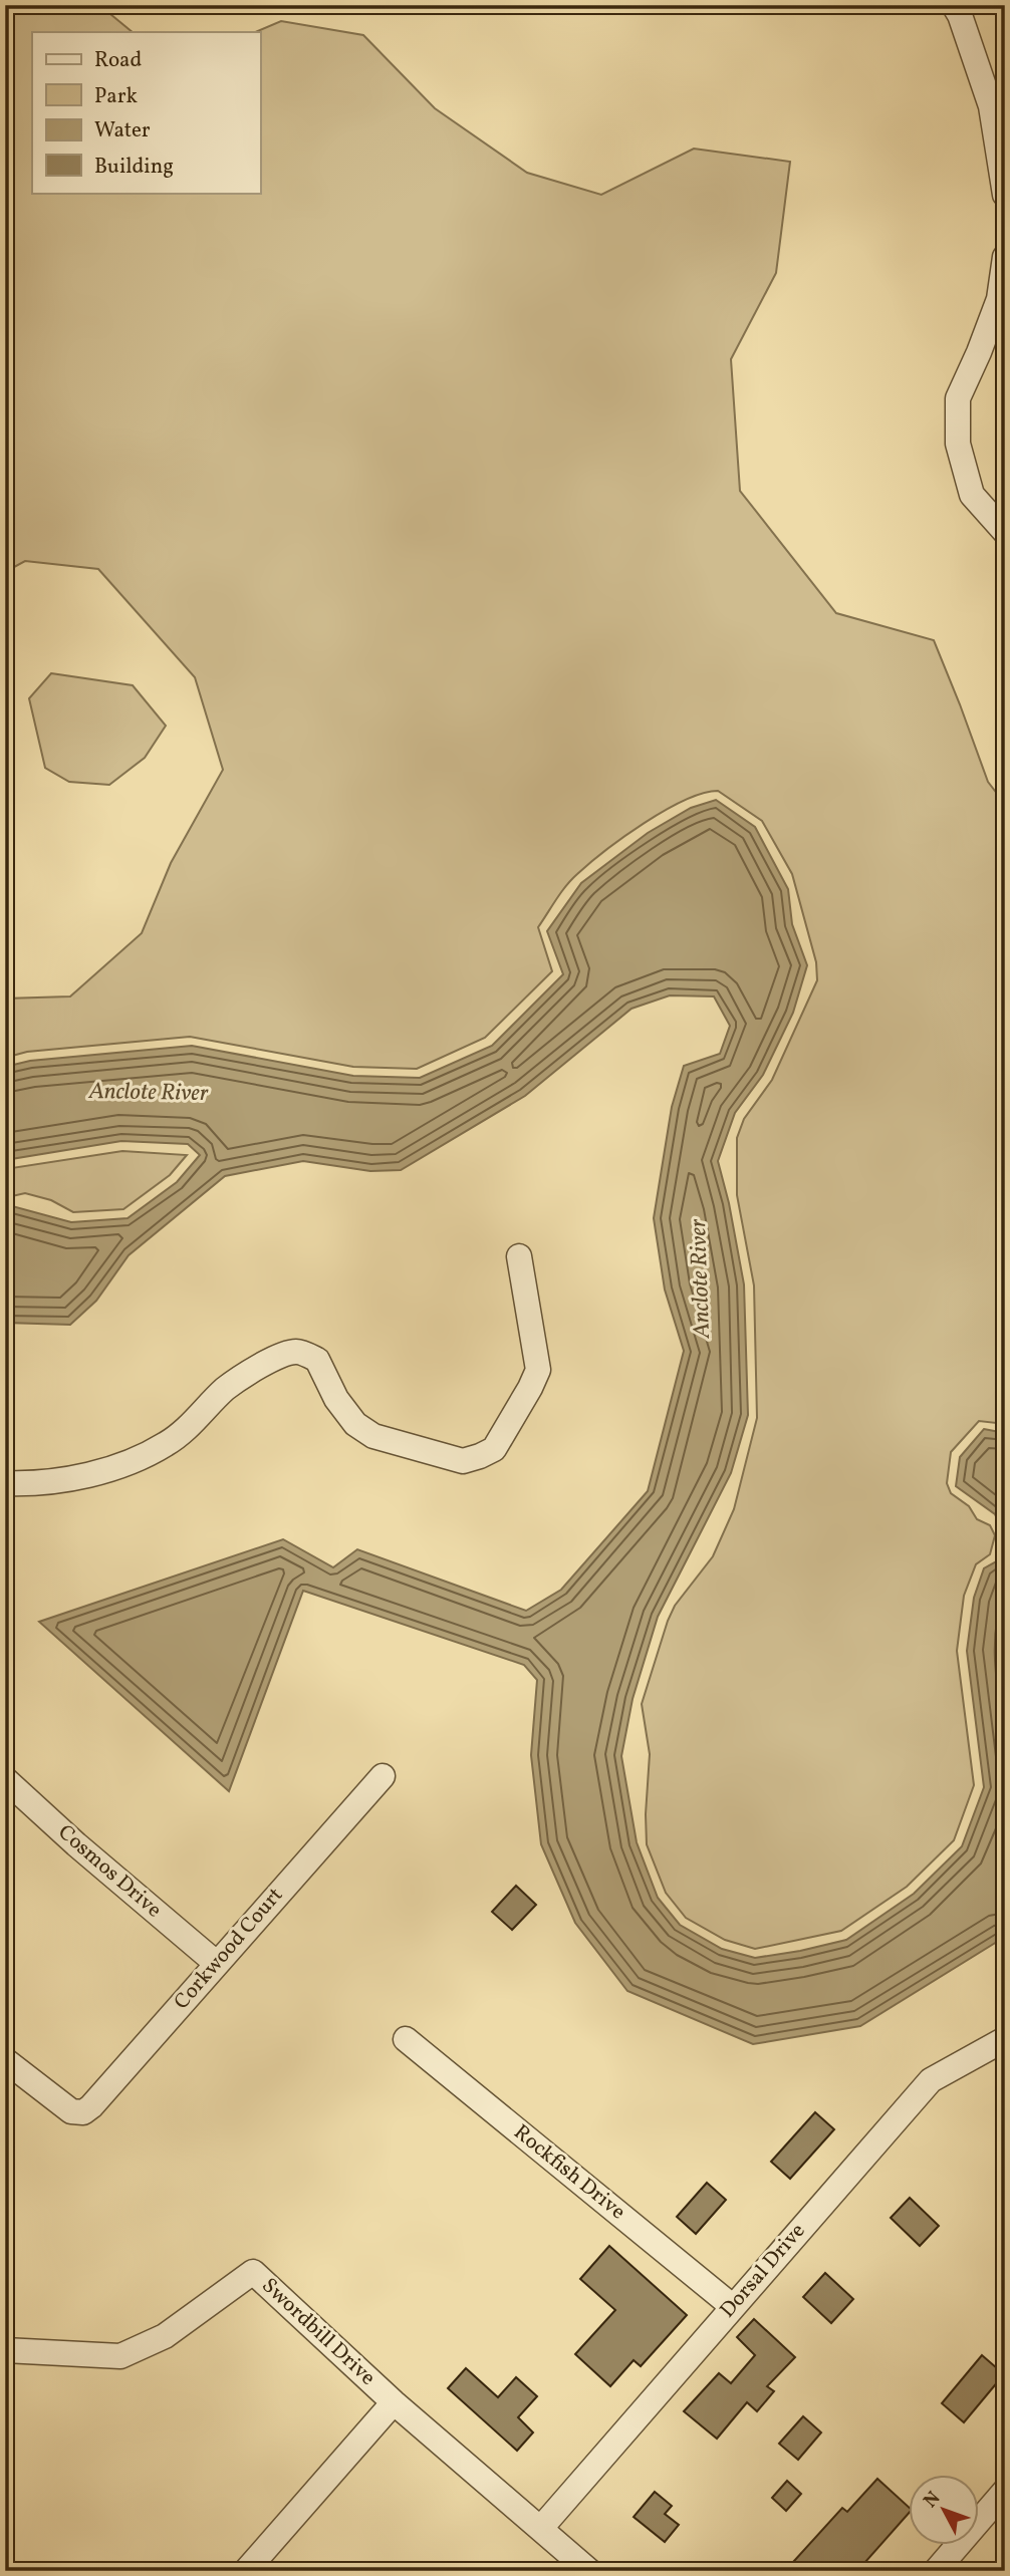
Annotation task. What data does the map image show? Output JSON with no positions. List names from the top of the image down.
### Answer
{
  "streets": {
    "street": [
      "Cosmos Drive",
      "Corkwood Court",
      "Rockfish Drive",
      "Dorsal Drive",
      "Swordbill Drive"
    ]
  },
  "crossings": [
    ["Cosmos Drive", "Corkwood Court"],
    ["Rockfish Drive", "Dorsal Drive"],
    ["Dorsal Drive", "Swordbill Drive"]
  ],
  "water": ["Anclote River"],
  "legend": [
    "Road",
    "Park",
    "Water",
    "Building"
  ],
  "north": "top left"
}
